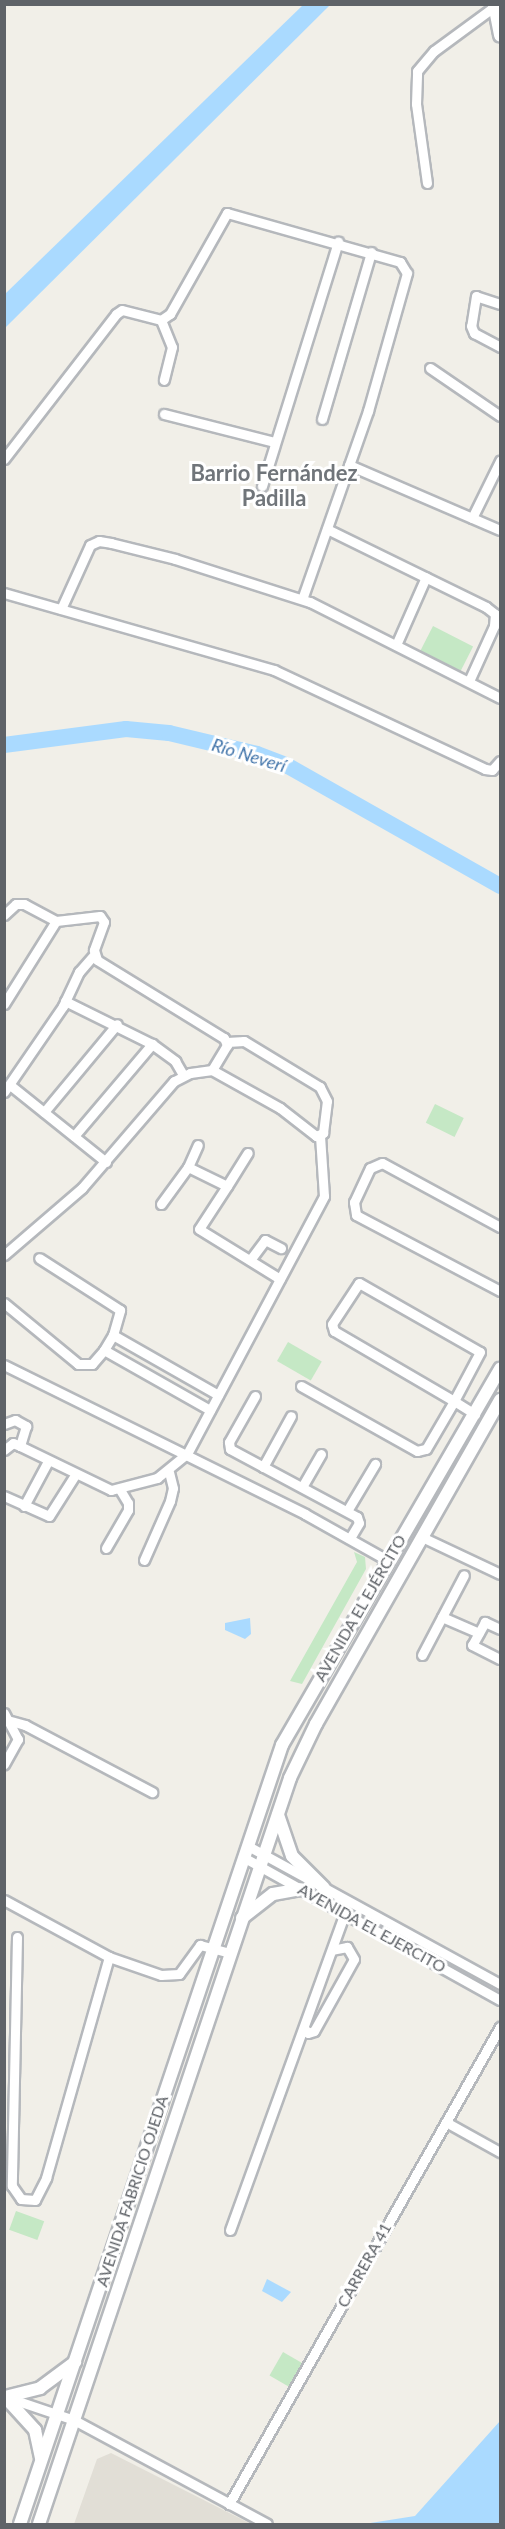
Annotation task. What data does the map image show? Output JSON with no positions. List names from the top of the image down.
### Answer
{
  "streets": {
    "street": [
      "AVENIDA EL EJÉRCITO",
      "AVENIDA EL EJERCITO",
      "AVENIDA FABRICIO OJEDA",
      "CARRERA 41"
    ]
  },
  "crossings": [
    ["AVENIDA EL EJÉRCITO", "AVENIDA EL EJERCITO"],
    ["AVENIDA EL EJÉRCITO", "AVENIDA FABRICIO OJEDA"],
    ["AVENIDA EL EJERCITO", "AVENIDA FABRICIO OJEDA"]
  ],
  "districts": ["Barrio Fernández Padilla"],
  "water": ["Río Neverí"]
}
